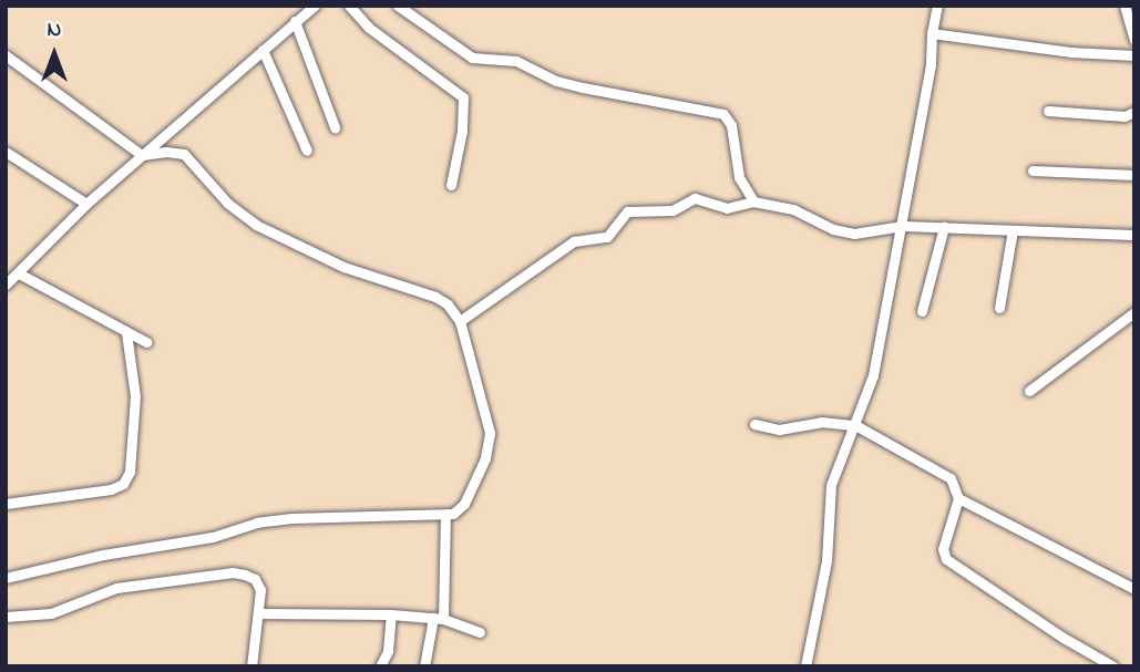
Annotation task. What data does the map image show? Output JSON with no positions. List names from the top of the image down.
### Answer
{
  "north": "top"
}
